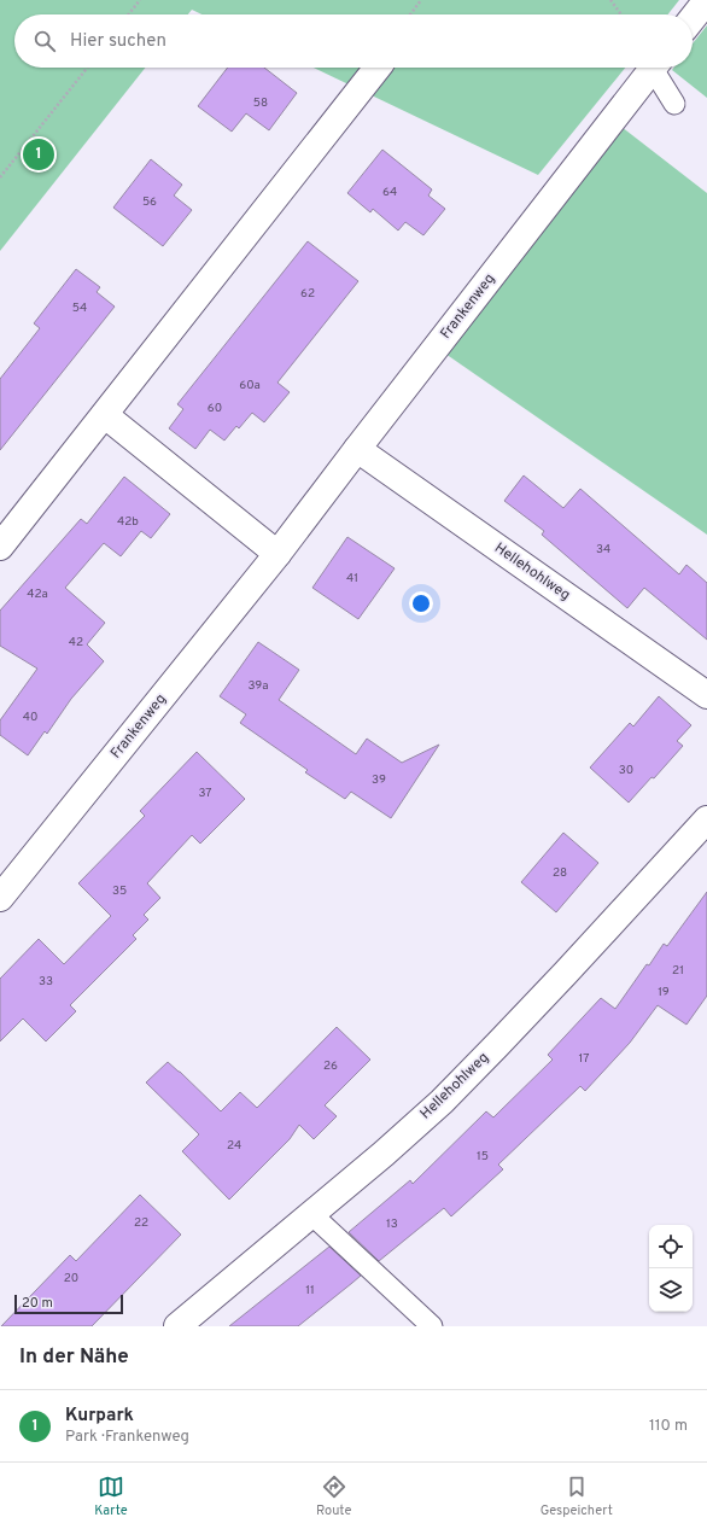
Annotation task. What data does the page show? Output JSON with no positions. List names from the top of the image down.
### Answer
{
  "streets": {
    "street": ["Frankenweg", "Hellehohlweg"]
  },
  "crossings": [
    ["Frankenweg", "Hellehohlweg"]
  ],
  "house_numbers": [
    "58",
    "64",
    "56",
    "62",
    "54",
    "60a",
    "60",
    "42b",
    "34",
    "41",
    "42a",
    "42",
    "39a",
    "40",
    "30",
    "39",
    "37",
    "28",
    "35",
    "21",
    "33",
    "19",
    "17",
    "26",
    "24",
    "15",
    "22",
    "13",
    "20",
    "11"
  ],
  "scale_bar": "20 m",
  "page": {
    "search": "Hier suchen",
    "pins": "1",
    "scale": "20 m",
    "heading": "In der Nähe",
    "list": [
      {
        "mark": "1",
        "name": "Kurpark",
        "note": "Park · Frankenweg",
        "value": "110 m"
      }
    ],
    "nav": ["Karte", "Route", "Gespeichert"]
  }
}
